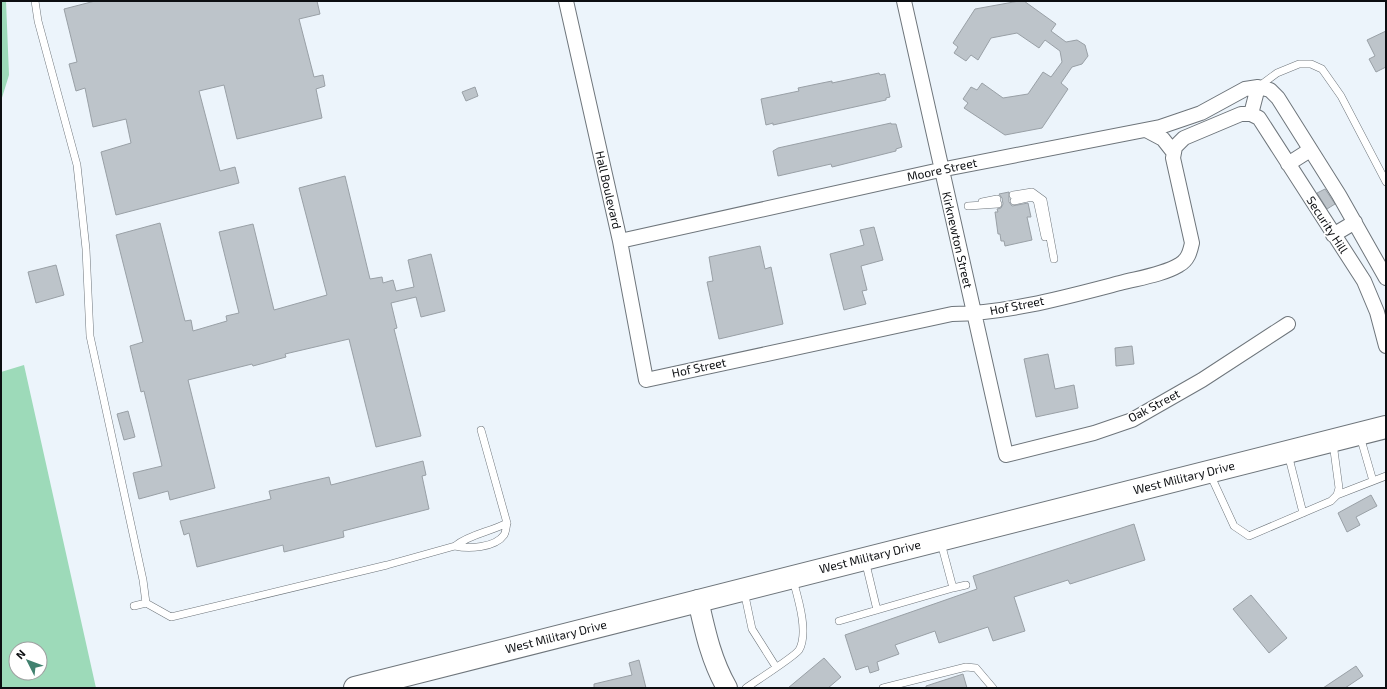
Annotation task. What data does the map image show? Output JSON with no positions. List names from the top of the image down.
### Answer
{
  "streets": {
    "main road": ["West Military Drive"],
    "street": [
      "Moore Street",
      "Hall Boulevard",
      "Security Hill",
      "Kirknewton Street",
      "Hof Street",
      "Oak Street"
    ]
  },
  "crossings": [
    ["Moore Street", "Hall Boulevard"],
    ["Moore Street", "Security Hill"],
    ["Moore Street", "Kirknewton Street"],
    ["Hall Boulevard", "Hof Street"],
    ["Kirknewton Street", "Hof Street"],
    ["Kirknewton Street", "Oak Street"]
  ],
  "north": "top left"
}
